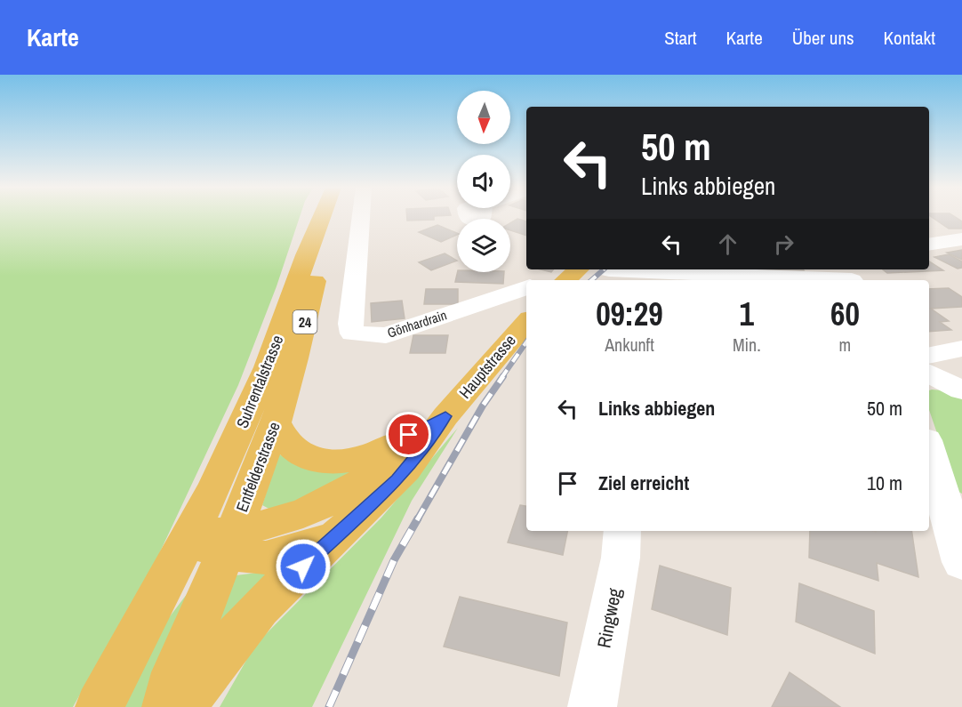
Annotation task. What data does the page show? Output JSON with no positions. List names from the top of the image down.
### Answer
{
  "streets": {
    "main road": [
      "24",
      "Hauptstrasse",
      "Suhrentalstrasse",
      "Entfelderstrasse"
    ],
    "street": ["Gönhardrain", "Ringweg"]
  },
  "crossings": [
    ["Suhrentalstrasse", "Entfelderstrasse"]
  ],
  "north": "bottom",
  "page": {
    "header": "Karte",
    "nav": [
      "Start",
      "Karte",
      "Über uns",
      "Kontakt"
    ],
    "turn": ["50 m", "Links abbiegen"],
    "eta": [
      "09:29",
      "Ankunft",
      "1",
      "Min.",
      "60",
      "m"
    ],
    "list": [
      {
        "name": "Links abbiegen",
        "value": "50 m"
      },
      {
        "name": "Ziel erreicht",
        "value": "10 m"
      }
    ]
  }
}
